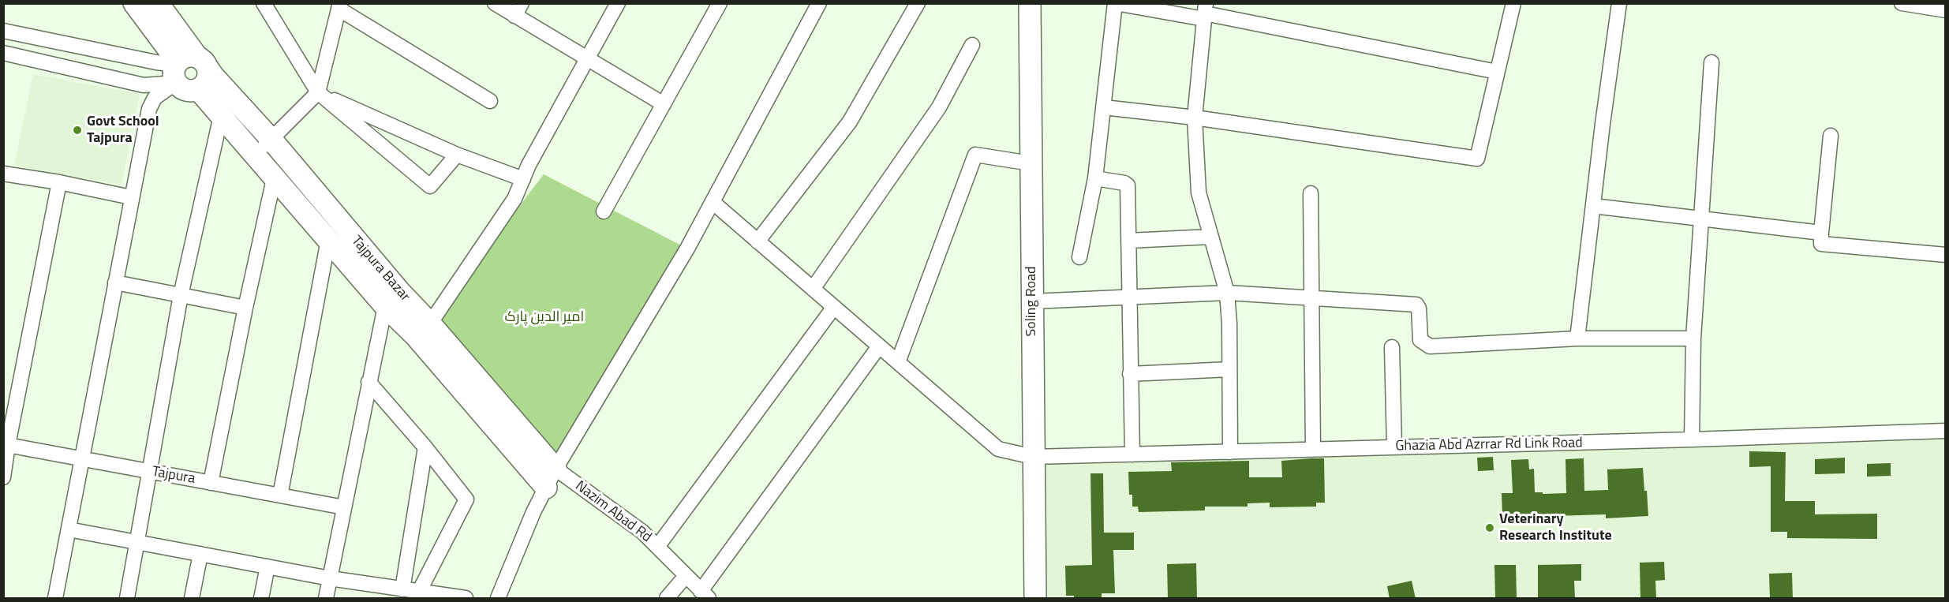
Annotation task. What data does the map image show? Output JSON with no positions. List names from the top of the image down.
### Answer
{
  "streets": {
    "street": [
      "Tajpura Bazar",
      "Soling Road",
      "Ghazia Abd Azrrar Rd Link Road",
      "Tajpura",
      "Nazim Abad Rd"
    ]
  },
  "crossings": [
    ["Tajpura Bazar", "Nazim Abad Rd"],
    ["Soling Road", "Ghazia Abd Azrrar Rd Link Road"]
  ],
  "parks": ["امیر الدین پارک"],
  "places": ["Govt School Tajpura", "Veterinary Research Institute"]
}
